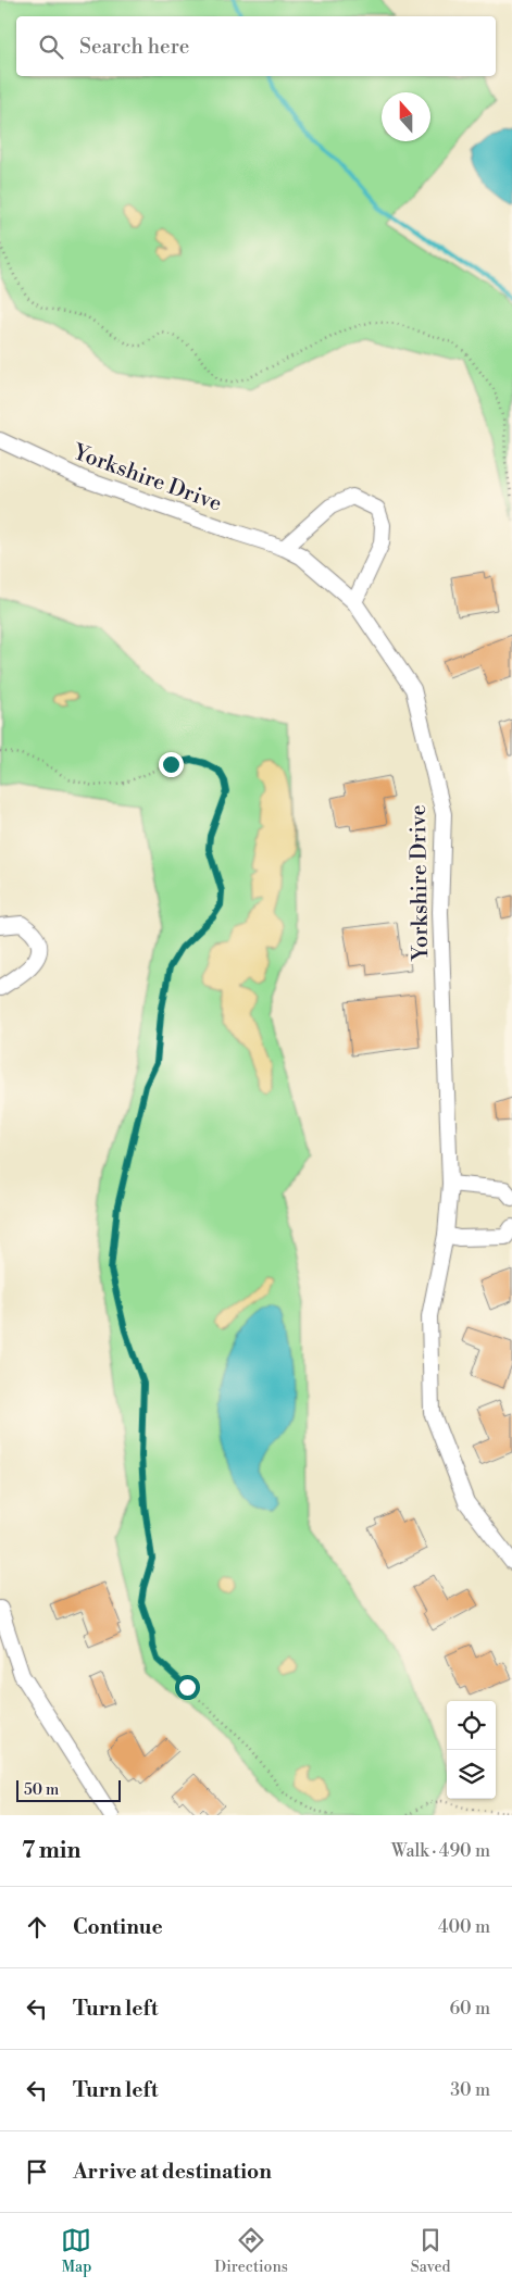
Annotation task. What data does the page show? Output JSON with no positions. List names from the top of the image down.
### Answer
{
  "streets": {
    "street": ["Yorkshire Drive"]
  },
  "scale_bar": "50 m",
  "north": "top",
  "page": {
    "search": "Search here",
    "scale": "50 m",
    "heading": ["7 min", "Walk · 490 m"],
    "list": [
      ["Continue", "400 m"],
      ["Turn left", "60 m"],
      ["Turn left", "30 m"],
      "Arrive at destination"
    ],
    "nav": ["Map", "Directions", "Saved"]
  }
}
